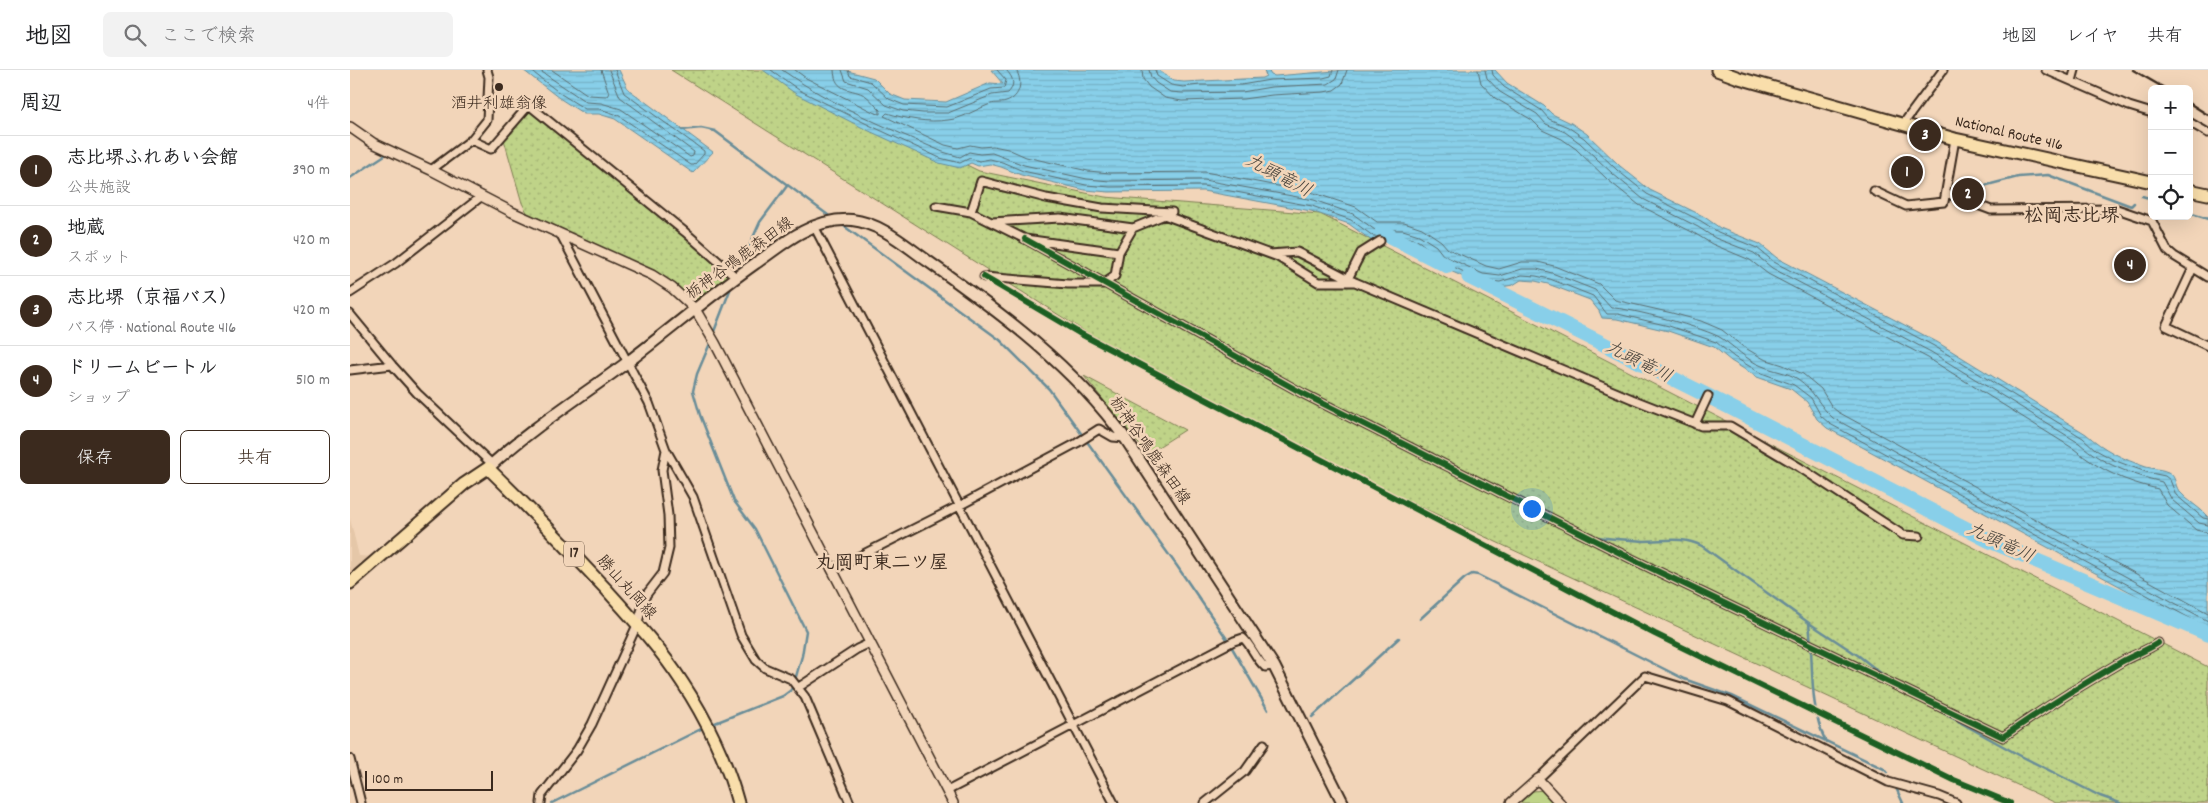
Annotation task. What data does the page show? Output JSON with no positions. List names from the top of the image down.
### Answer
{
  "streets": {
    "main road": [
      "National Route 416",
      "栃神谷鳴鹿森田線",
      "17",
      "勝山丸岡線"
    ]
  },
  "crossings": [
    ["栃神谷鳴鹿森田線", "勝山丸岡線"]
  ],
  "districts": ["松岡志比堺", "丸岡町東二ツ屋"],
  "water": ["九頭竜川"],
  "places": ["酒井利雄翁像"],
  "scale_bar": "100 m",
  "page": {
    "header": "地図",
    "search": "ここで検索",
    "nav": ["地図", "レイヤ", "共有"],
    "heading": ["周辺", "4件"],
    "map_buttons": ["+", "−"],
    "pins": [
      "3",
      "1",
      "2",
      "4"
    ],
    "list": [
      {
        "mark": "1",
        "name": "志比堺ふれあい会館",
        "note": "公共施設",
        "value": "390 m"
      },
      {
        "mark": "2",
        "name": "地蔵",
        "note": "スポット",
        "value": "420 m"
      },
      {
        "mark": "3",
        "name": "志比堺（京福バス）",
        "note": "バス停 · National Route 416",
        "value": "420 m"
      },
      {
        "mark": "4",
        "name": "ドリームビートル",
        "note": "ショップ",
        "value": "510 m"
      }
    ],
    "buttons": ["保存", "共有"],
    "scale": "100 m"
  }
}
